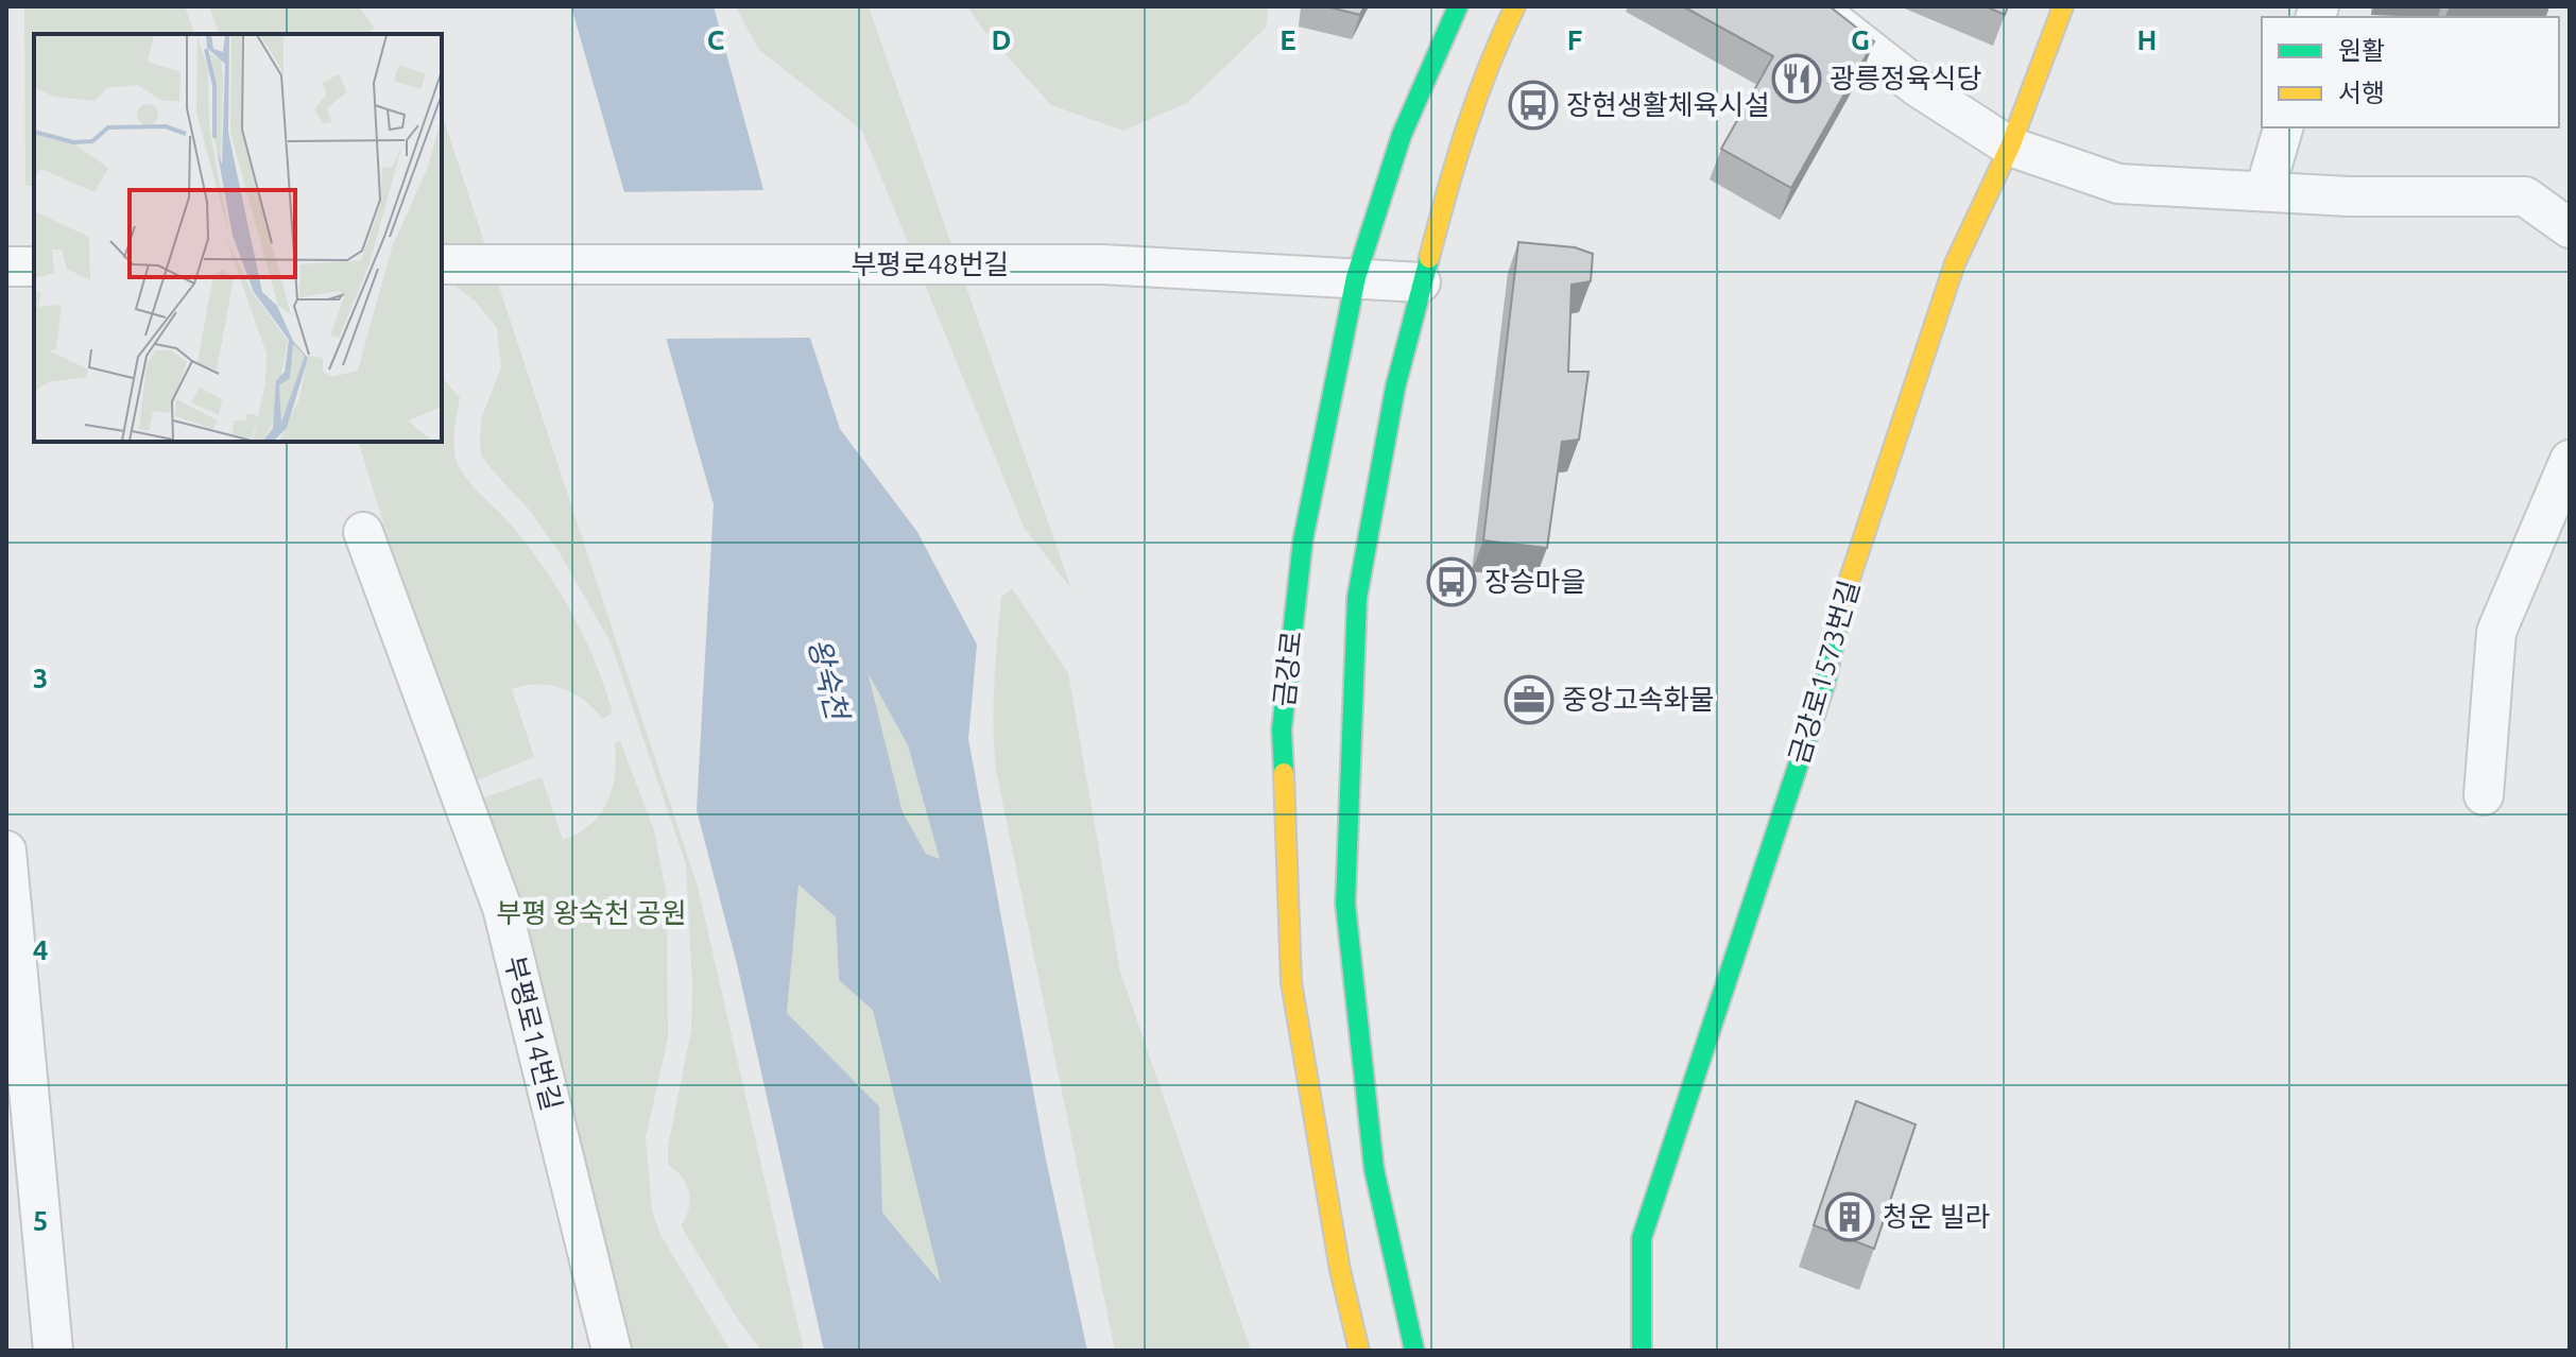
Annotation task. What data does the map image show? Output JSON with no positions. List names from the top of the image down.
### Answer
{
  "streets": {
    "main road": ["금강로", "금강로1573번길"],
    "street": ["부평로48번길", "부평로14번길"]
  },
  "crossings": [
    ["부평로48번길", "금강로"]
  ],
  "water": ["왕숙천"],
  "parks": ["부평 왕숙천 공원"],
  "places": {
    "restaurant": ["광릉정육식당"],
    "bus stop": ["장현생활체육시설", "장승마을"],
    "office": ["중앙고속화물"],
    "building": ["청운 빌라"]
  },
  "legend": ["원활", "서행"],
  "grid": {
    "columns": [
      "C",
      "D",
      "E",
      "F",
      "G",
      "H"
    ],
    "rows": ["3", "4", "5"]
  }
}
